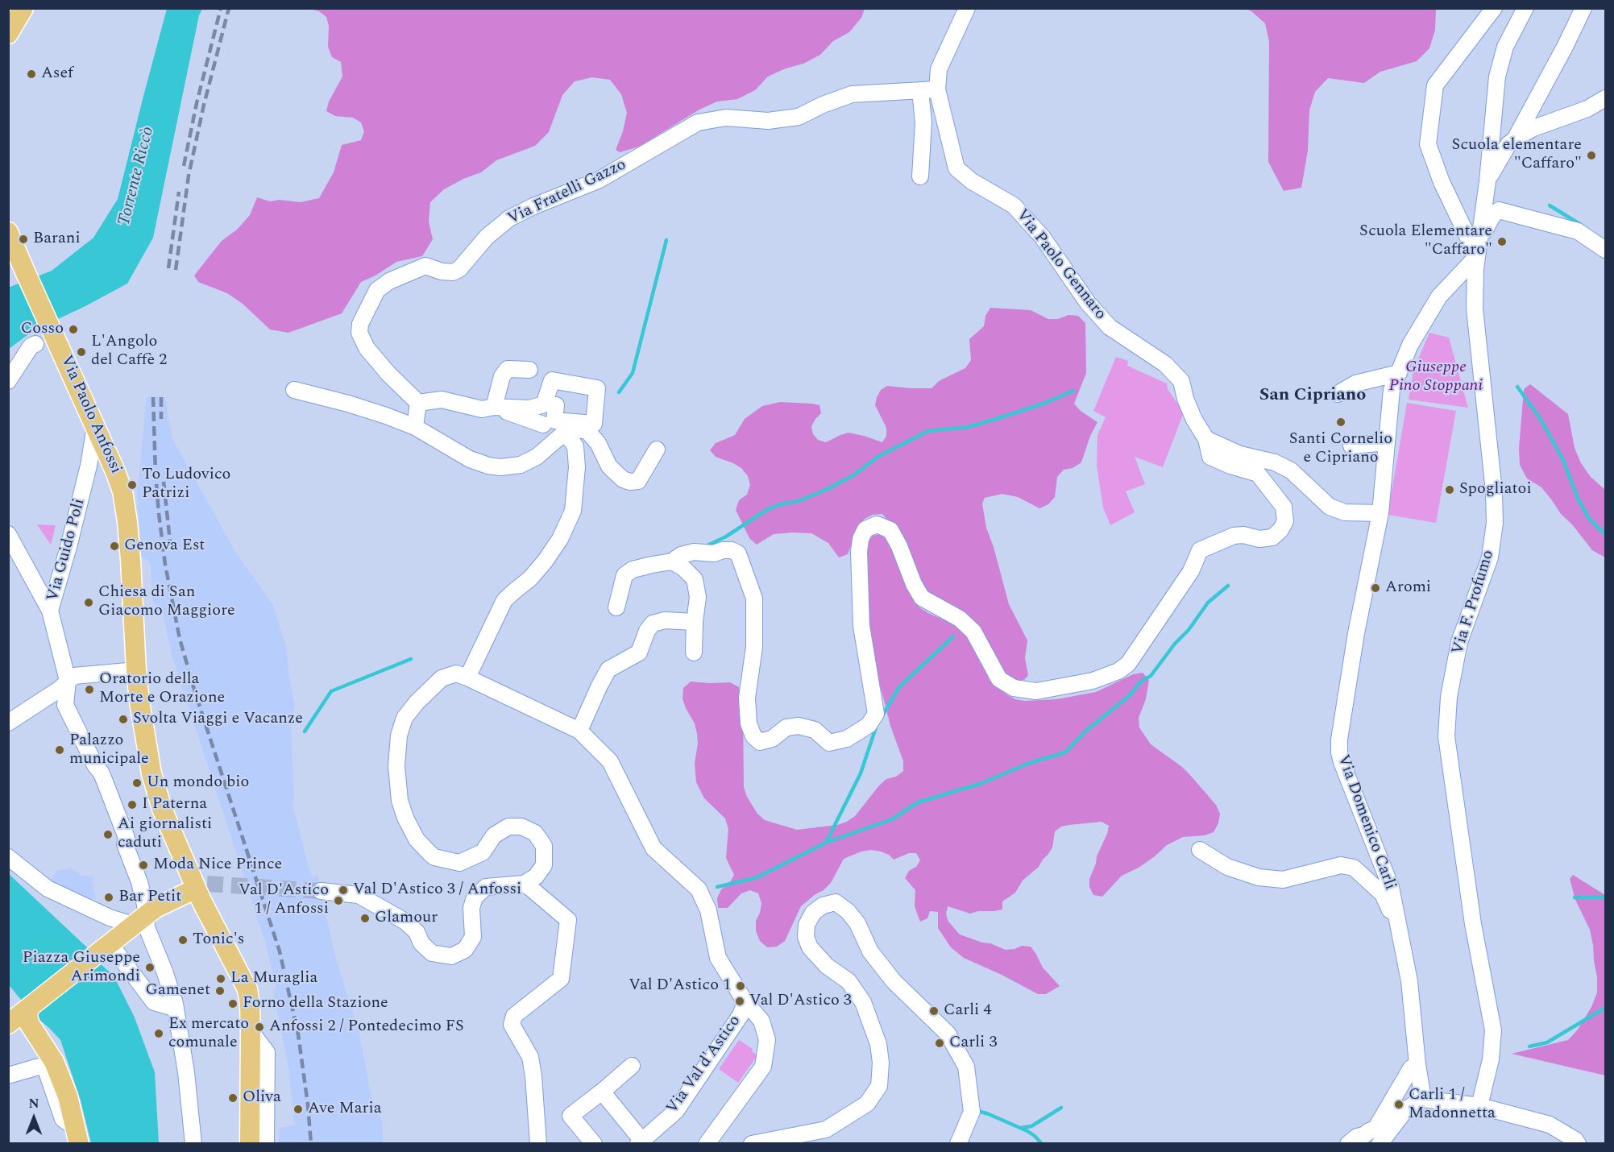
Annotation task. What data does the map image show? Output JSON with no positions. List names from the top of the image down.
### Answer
{
  "streets": {
    "main road": ["Via Paolo Anfossi"],
    "street": [
      "Via Fratelli Gazzo",
      "Via Paolo Gennaro",
      "Via Guido Poli",
      "Via F. Profumo",
      "Via Domenico Carli",
      "Via Val d'Astico"
    ]
  },
  "crossings": [
    ["Via Fratelli Gazzo", "Via Paolo Gennaro"],
    ["Via Paolo Anfossi", "Via Guido Poli"],
    ["Via F. Profumo", "Via Domenico Carli"]
  ],
  "districts": ["San Cipriano"],
  "water": ["Torrente Riccò"],
  "parks": ["Giuseppe Pino Stoppani"],
  "places": [
    "Asef",
    "Scuola elementare \"Caffaro\"",
    "Barani",
    "Scuola Elementare \"Caffaro\"",
    "Cosso",
    "L'Angolo del Caffè 2",
    "Santi Cornelio e Cipriano",
    "To Ludovico Patrizi",
    "Spogliatoi",
    "Genova Est",
    "Aromi",
    "Chiesa di San Giacomo Maggiore",
    "Oratorio della Morte e Orazione",
    "Svolta Viaggi e Vacanze",
    "Palazzo municipale",
    "Un mondo bio",
    "I Paterna",
    "Ai giornalisti caduti",
    "Moda Nice Prince",
    "Val D'Astico 3 / Anfossi",
    "Bar Petit",
    "Val D'Astico 1 / Anfossi",
    "Glamour",
    "Tonic's",
    "Piazza Giuseppe Arimondi",
    "La Muraglia",
    "Val D'Astico 1",
    "Gamenet",
    "Val D'Astico 3",
    "Forno della Stazione",
    "Carli 4",
    "Anfossi 2 / Pontedecimo FS",
    "Ex mercato comunale",
    "Carli 3",
    "Oliva",
    "Carli 1 / Madonnetta",
    "Ave Maria"
  ],
  "north": "top"
}
